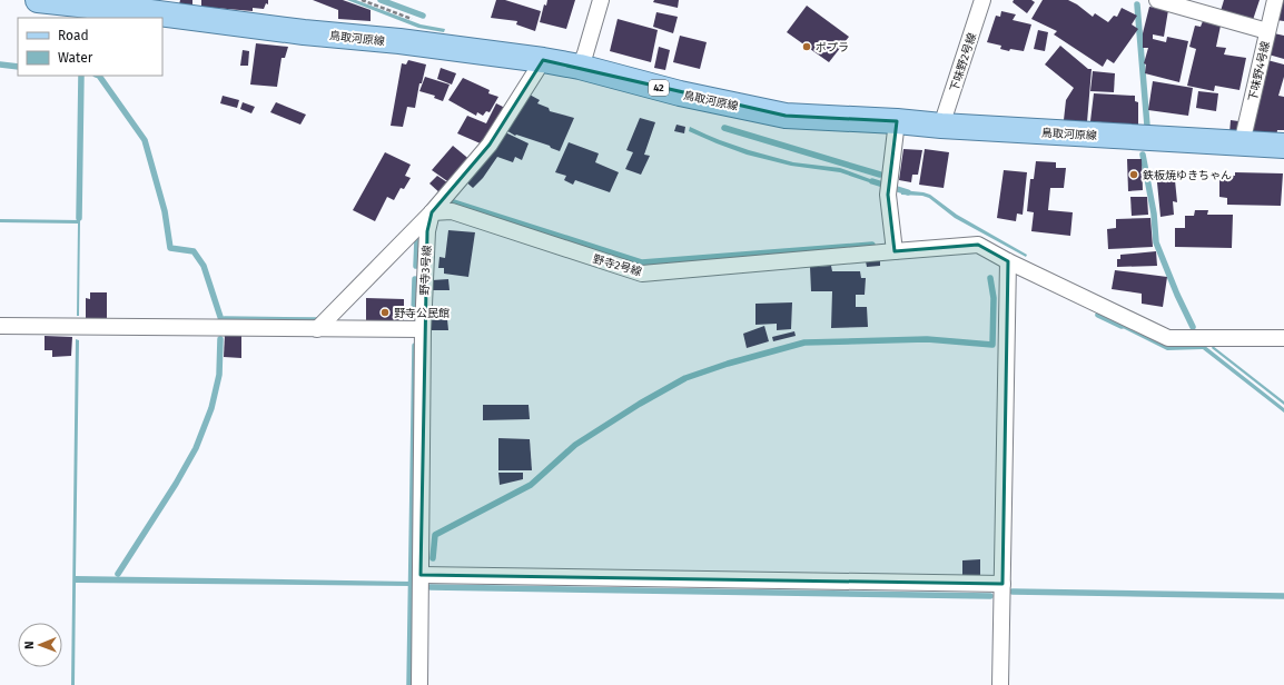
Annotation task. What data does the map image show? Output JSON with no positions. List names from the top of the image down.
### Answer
{
  "streets": {
    "main road": ["鳥取河原線", "42"],
    "street": [
      "下味野2号線",
      "下味野4号線",
      "野寺2号線",
      "野寺3号線"
    ]
  },
  "crossings": [
    ["鳥取河原線", "下味野2号線"],
    ["鳥取河原線", "下味野4号線"],
    ["野寺2号線", "野寺3号線"]
  ],
  "places": ["ポプラ", "鉄板焼ゆきちゃん", "野寺公民館"],
  "legend": ["Road", "Water"],
  "north": "left"
}
